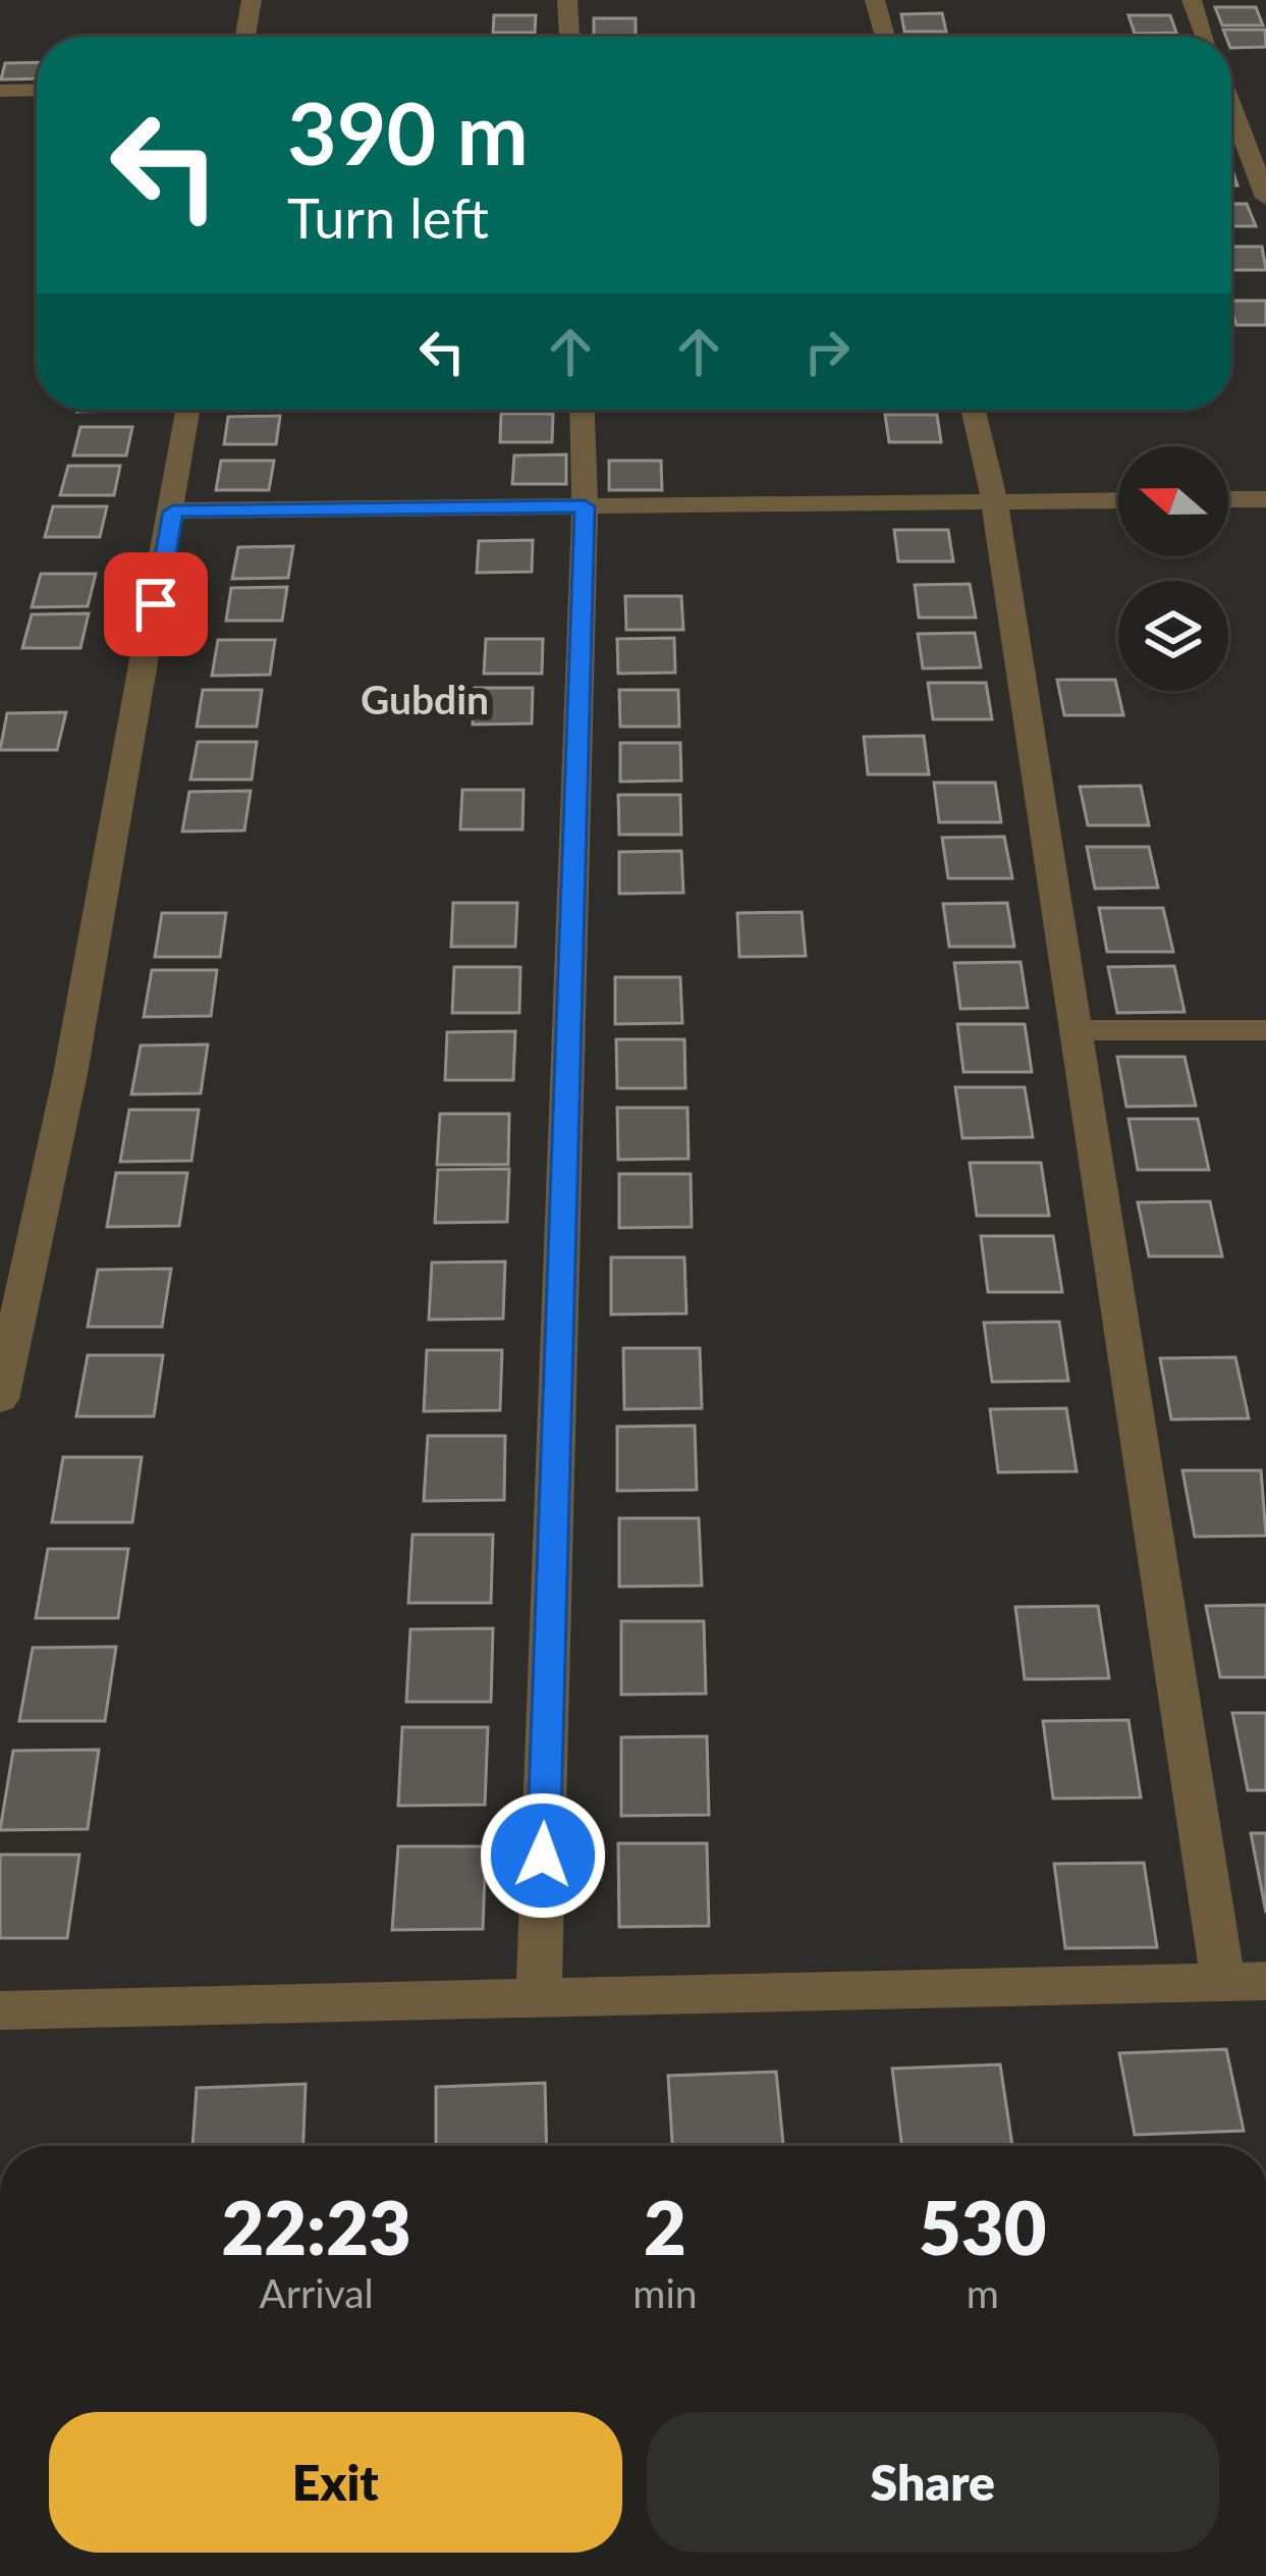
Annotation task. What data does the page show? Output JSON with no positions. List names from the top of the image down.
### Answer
{
  "districts": ["Gubdin"],
  "north": "left",
  "page": {
    "turn": ["390 m", "Turn left"],
    "eta": [
      "22:23",
      "Arrival",
      "2",
      "min",
      "530",
      "m"
    ],
    "buttons": ["Exit", "Share"]
  }
}
